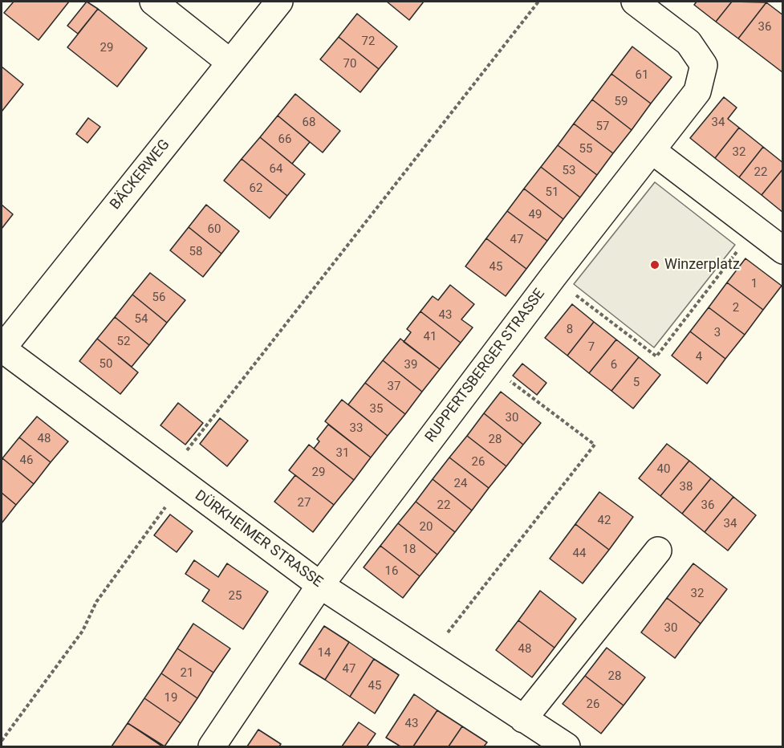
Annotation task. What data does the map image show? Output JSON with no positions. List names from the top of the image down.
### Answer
{
  "streets": {
    "street": ["BÄCKERWEG", "RUPPERTSBERGER STRASSE", "DÜRKHEIMER STRASSE"]
  },
  "crossings": [
    ["BÄCKERWEG", "DÜRKHEIMER STRASSE"],
    ["RUPPERTSBERGER STRASSE", "DÜRKHEIMER STRASSE"]
  ],
  "places": ["Winzerplatz"],
  "house_numbers": [
    "36",
    "72",
    "29",
    "70",
    "61",
    "59",
    "68",
    "34",
    "57",
    "66",
    "55",
    "32",
    "64",
    "53",
    "22",
    "62",
    "51",
    "49",
    "60",
    "47",
    "58",
    "45",
    "1",
    "56",
    "2",
    "43",
    "54",
    "8",
    "3",
    "41",
    "52",
    "7",
    "4",
    "50",
    "39",
    "6",
    "5",
    "37",
    "35",
    "30",
    "33",
    "48",
    "28",
    "31",
    "46",
    "26",
    "40",
    "29",
    "24",
    "38",
    "27",
    "22",
    "36",
    "42",
    "34",
    "20",
    "18",
    "44",
    "16",
    "32",
    "25",
    "30",
    "48",
    "14",
    "47",
    "21",
    "28",
    "45",
    "19",
    "26",
    "43"
  ]
}
